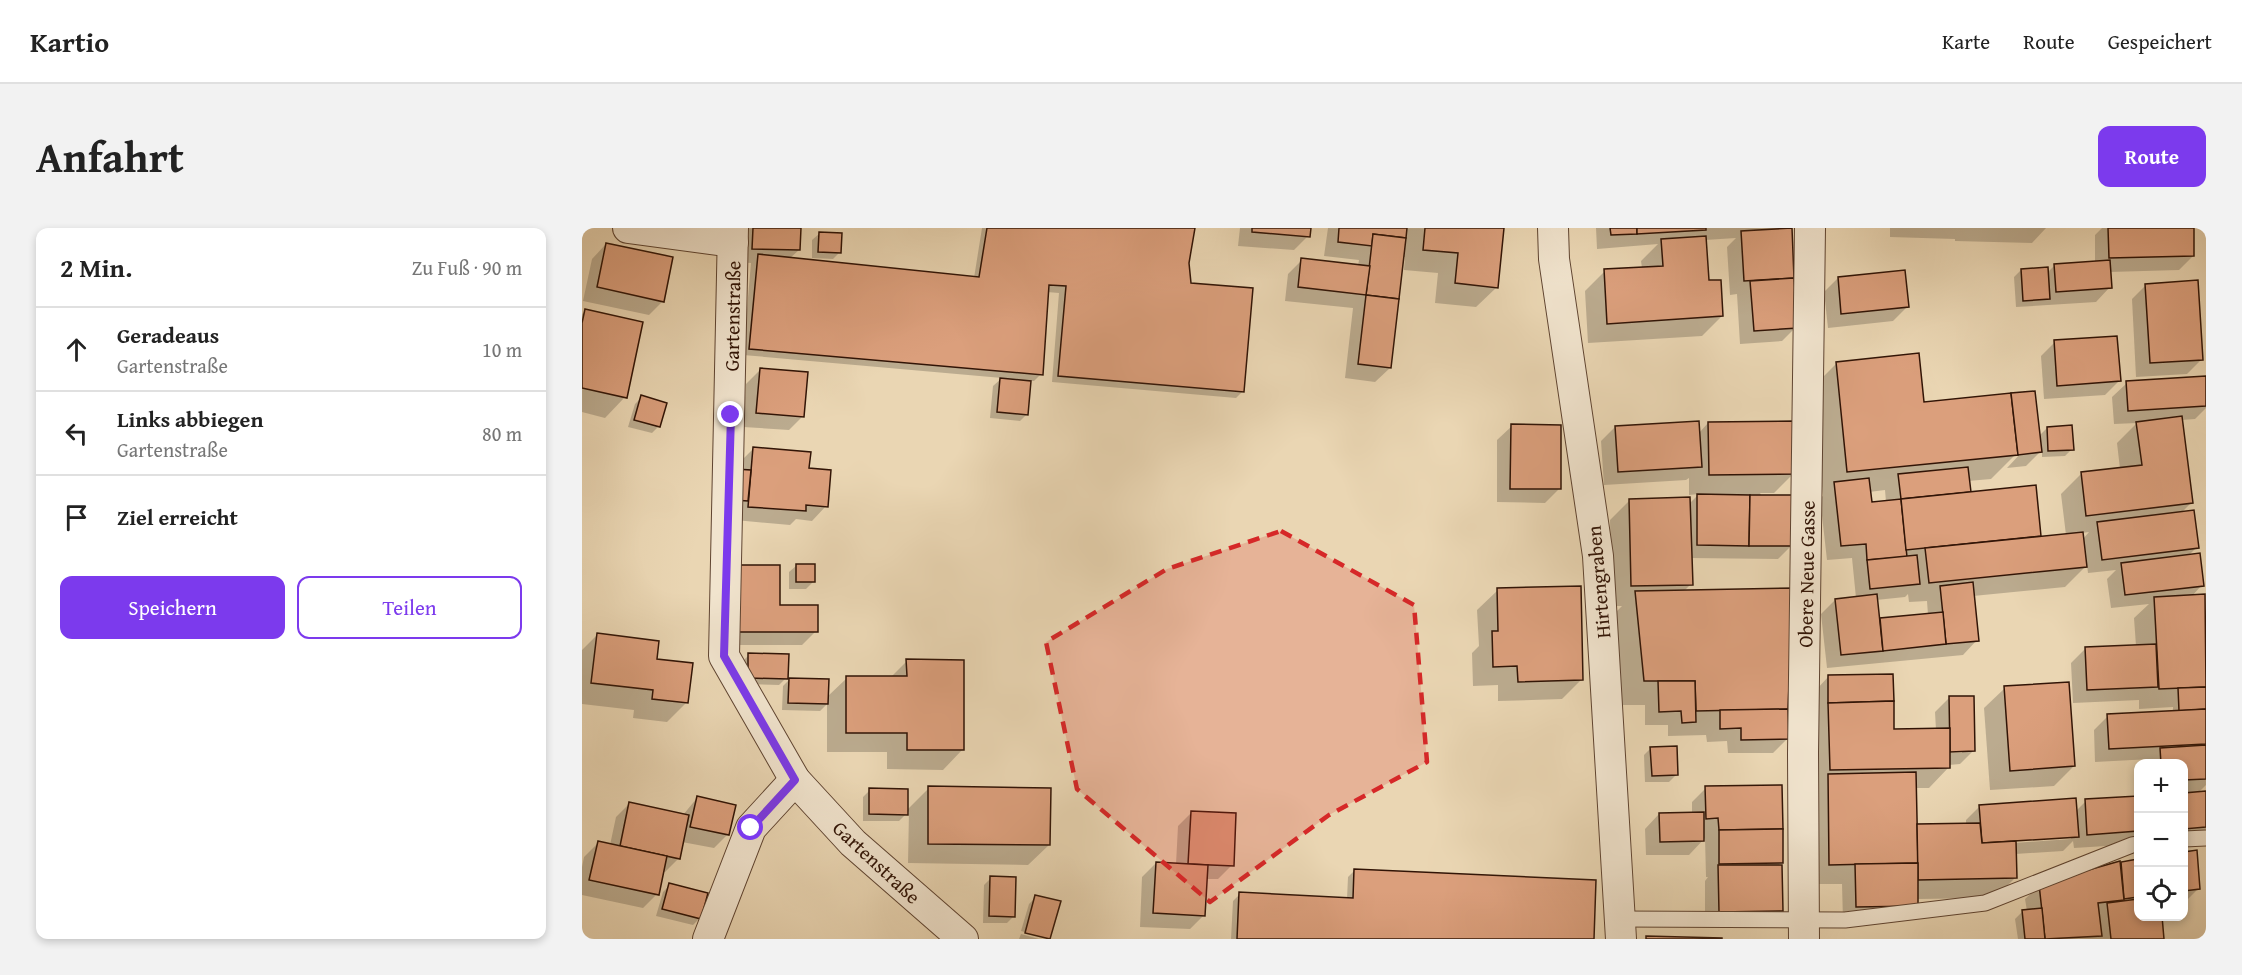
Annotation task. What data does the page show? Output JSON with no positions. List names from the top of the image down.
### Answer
{
  "streets": {
    "street": ["Gartenstraße", "Obere Neue Gasse", "Hirtengraben"]
  },
  "page": {
    "header": "Kartio",
    "nav": ["Karte", "Route", "Gespeichert"],
    "title": "Anfahrt",
    "buttons": [
      "Route",
      ["Speichern", "Teilen"]
    ],
    "heading": ["2 Min.", "Zu Fuß · 90 m"],
    "list": [
      ["Geradeaus", "Gartenstraße", "10 m"],
      ["Links abbiegen", "Gartenstraße", "80 m"],
      "Ziel erreicht"
    ],
    "map_buttons": ["+", "−"]
  }
}
